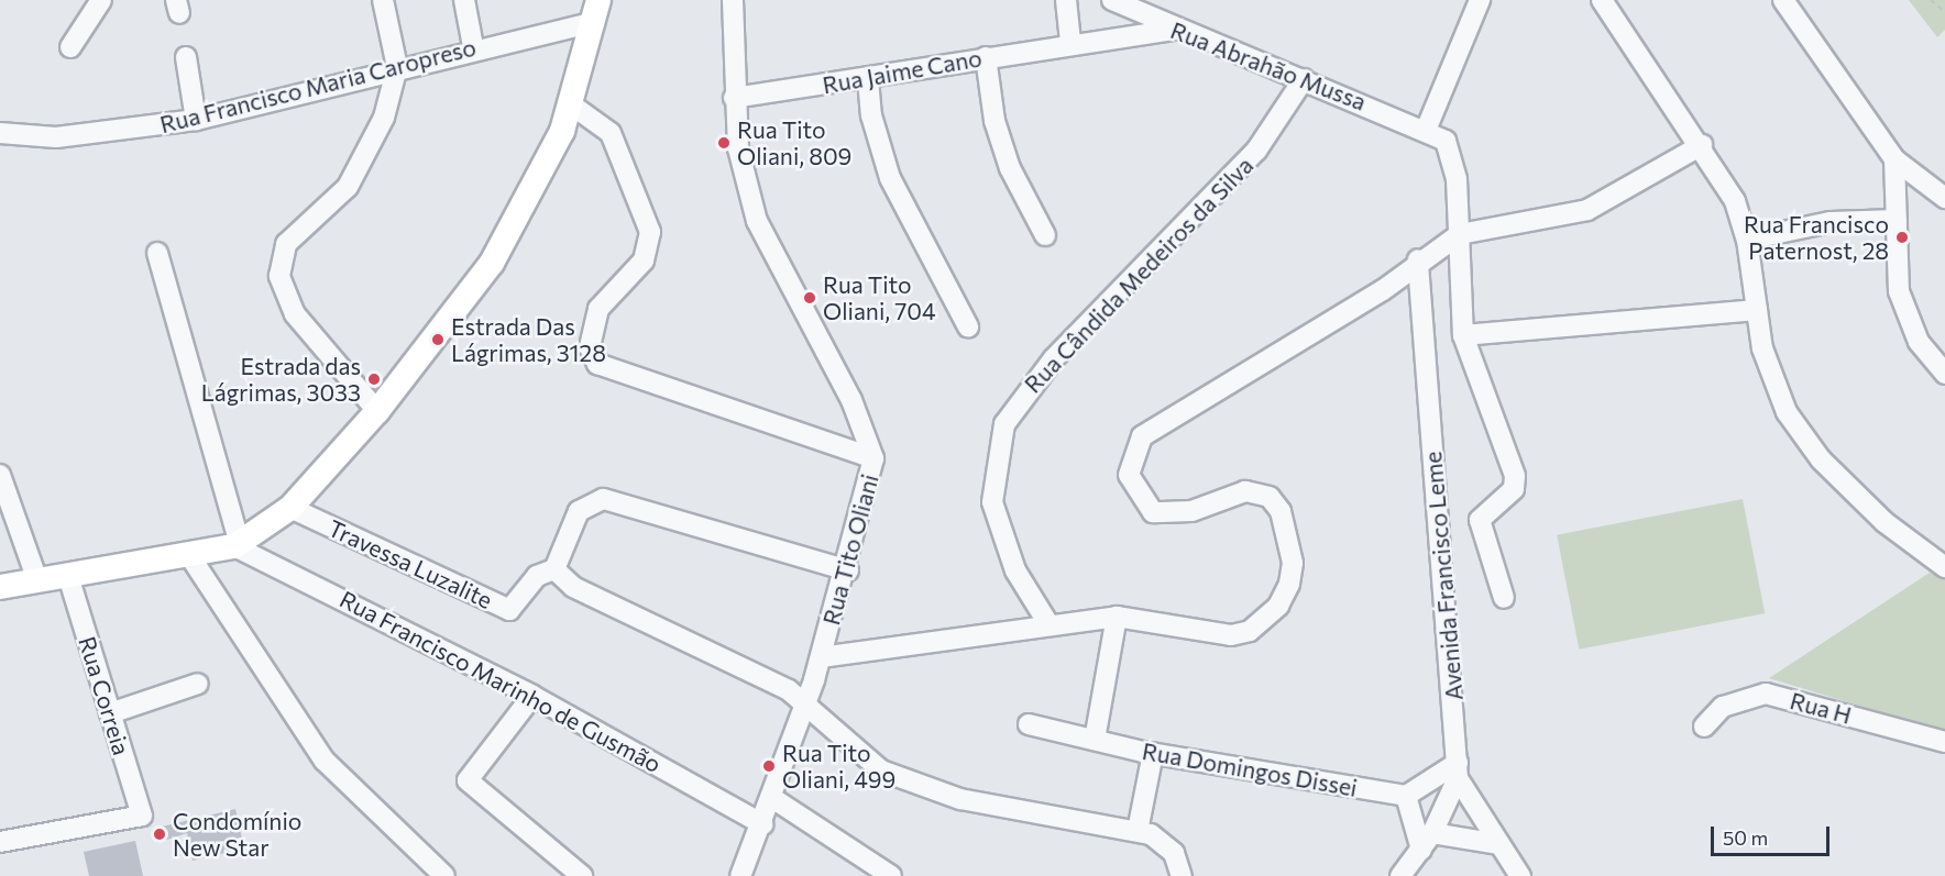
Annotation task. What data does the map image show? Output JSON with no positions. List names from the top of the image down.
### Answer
{
  "streets": {
    "street": [
      "Rua Abrahão Mussa",
      "Rua Jaime Cano",
      "Rua Francisco Maria Caropreso",
      "Rua Cândida Medeiros da Silva",
      "Rua Tito Oliani",
      "Travessa Luzalite",
      "Avenida Francisco Leme",
      "Rua Francisco Marinho de Gusmão",
      "Rua Correia",
      "Rua H",
      "Rua Domingos Dissei"
    ]
  },
  "crossings": [
    ["Rua Abrahão Mussa", "Rua Jaime Cano"],
    ["Rua Abrahão Mussa", "Rua Cândida Medeiros da Silva"],
    ["Rua Jaime Cano", "Rua Tito Oliani"],
    ["Rua Tito Oliani", "Rua Francisco Marinho de Gusmão"]
  ],
  "places": [
    "Rua Tito Oliani, 809",
    "Rua Francisco Paternost, 28",
    "Rua Tito Oliani, 704",
    "Estrada Das Lágrimas, 3128",
    "Estrada das Lágrimas, 3033",
    "Rua Tito Oliani, 499",
    "Condomínio New Star"
  ],
  "scale_bar": "50 m"
}
